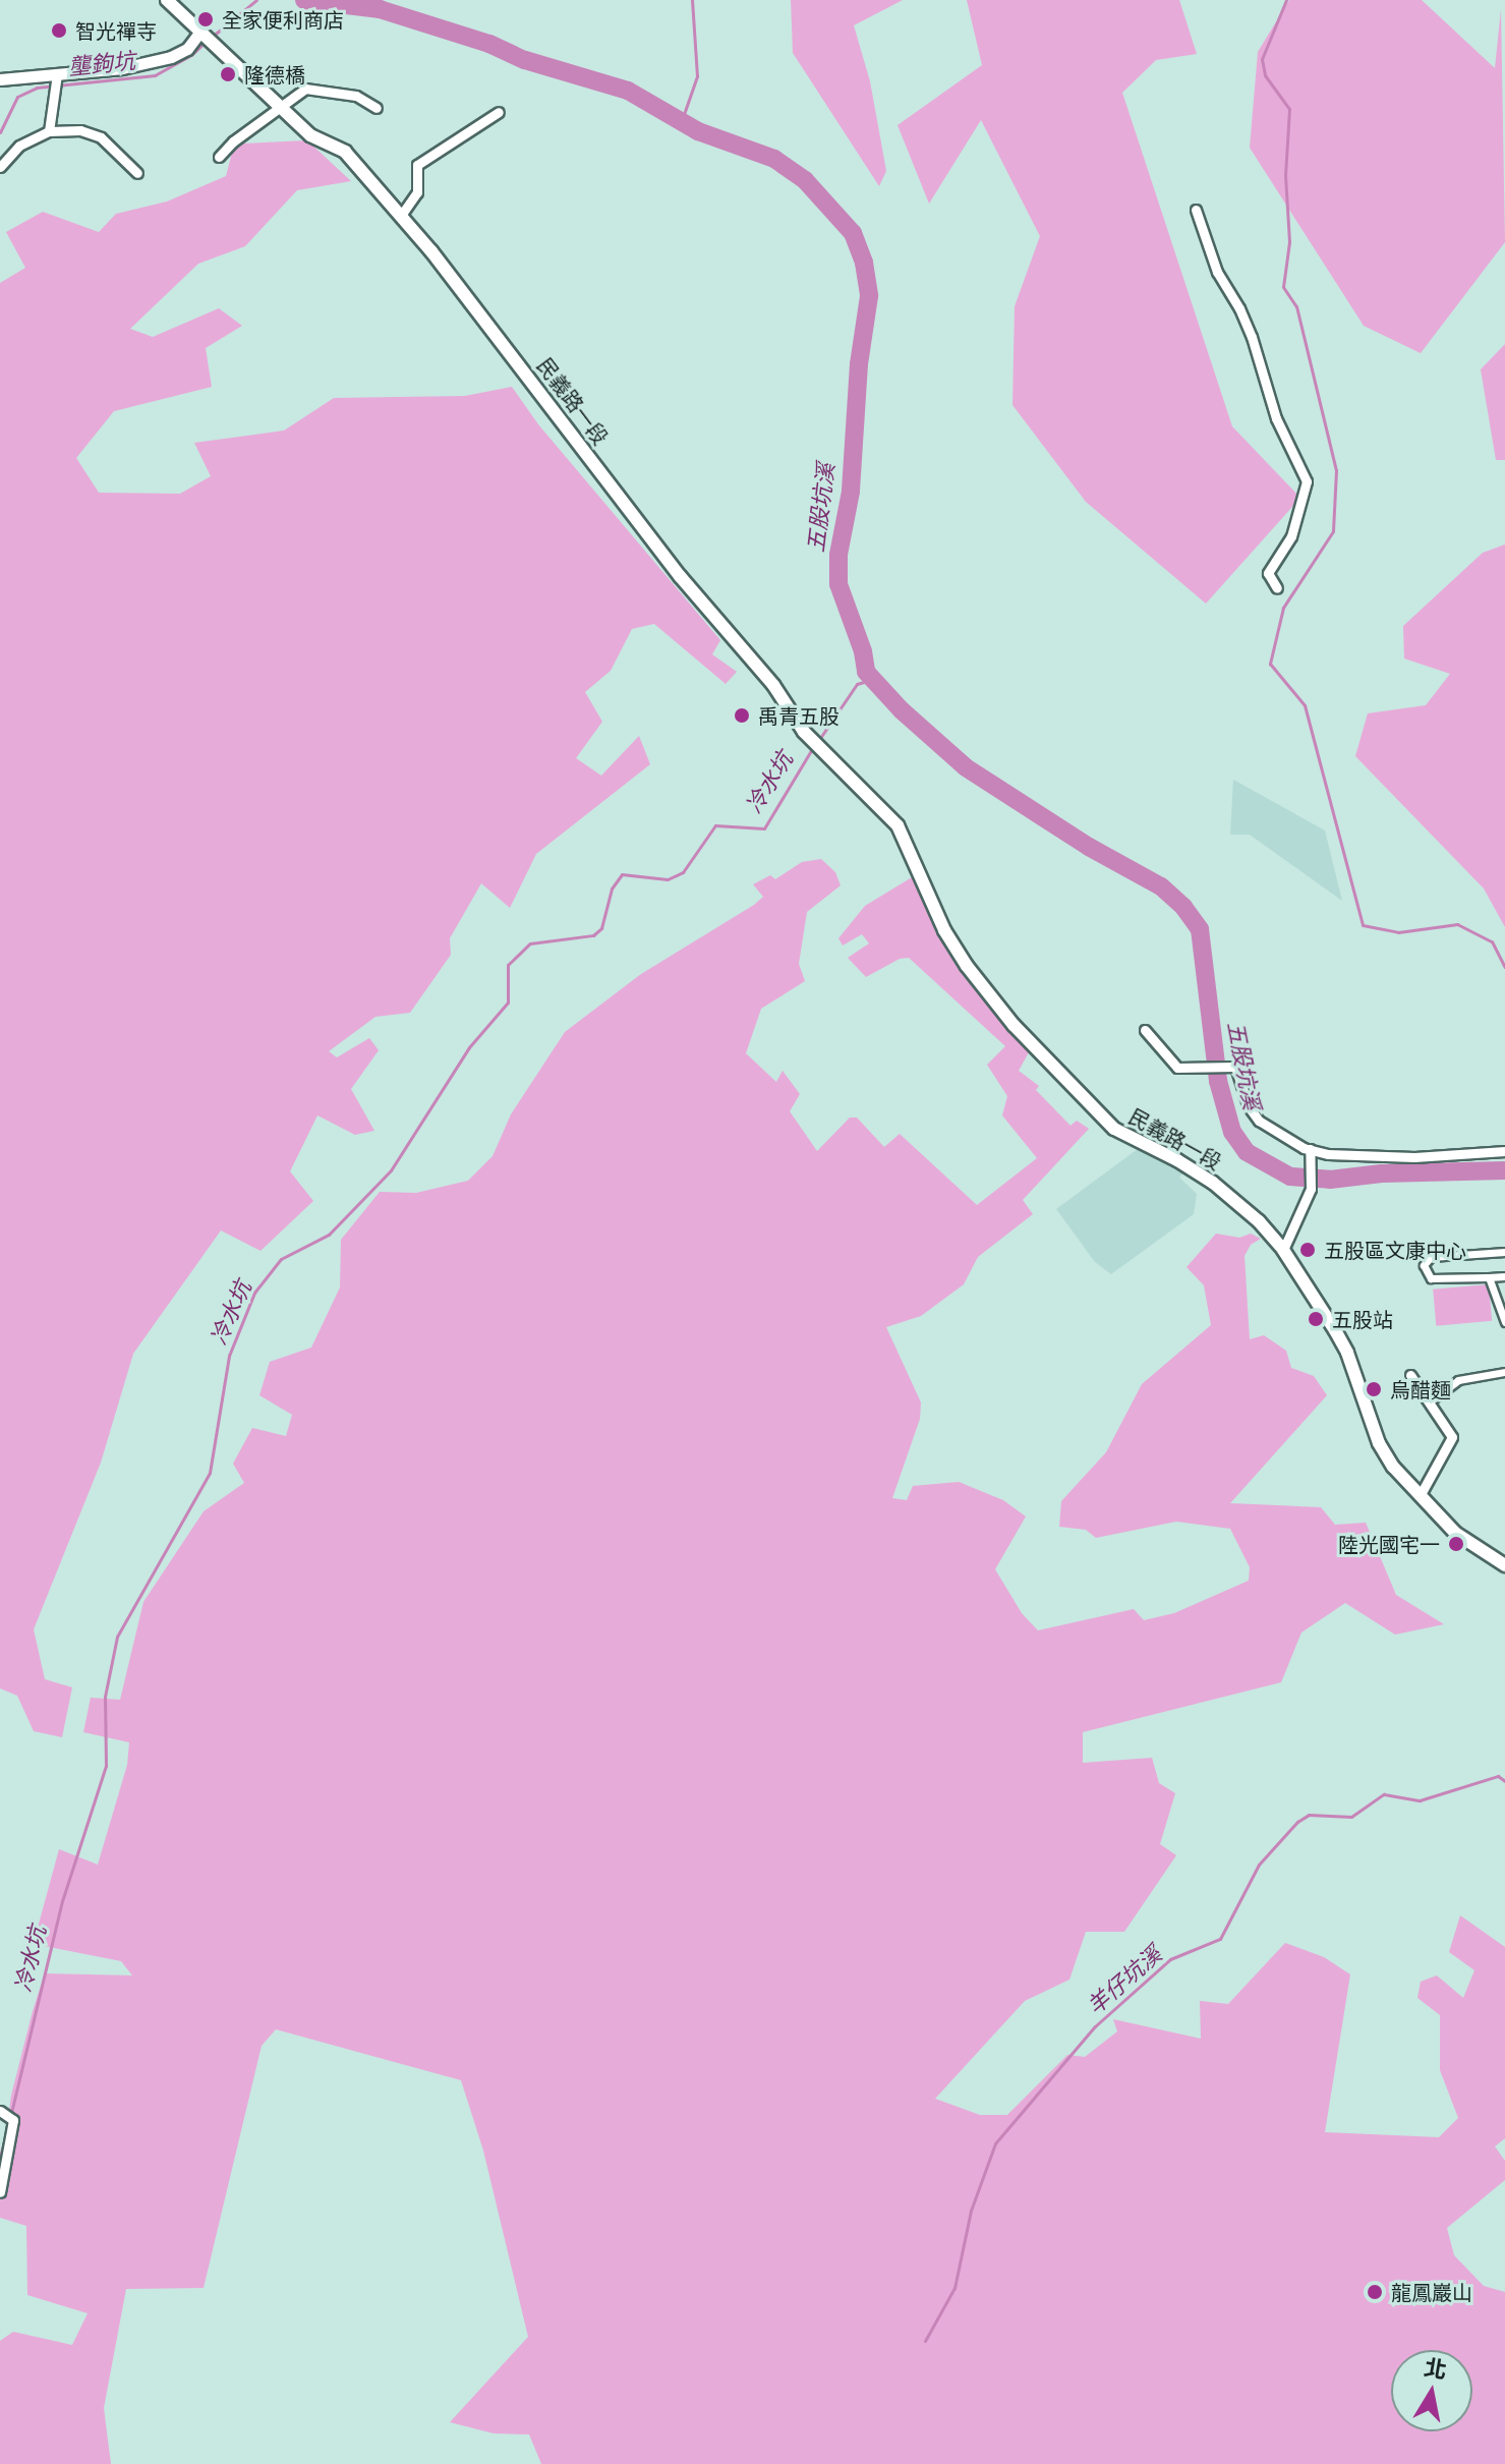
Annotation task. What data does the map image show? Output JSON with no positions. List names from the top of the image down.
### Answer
{
  "streets": {
    "main road": ["民義路一段"]
  },
  "water": [
    "壟鉤坑",
    "五股坑溪",
    "冷水坑",
    "羊仔坑溪"
  ],
  "places": [
    "全家便利商店",
    "智光禪寺",
    "隆德橋",
    "禹青五股",
    "五股區文康中心",
    "五股站",
    "烏醋麵",
    "陸光國宅一",
    "龍鳳巖山"
  ],
  "north": "top"
}
